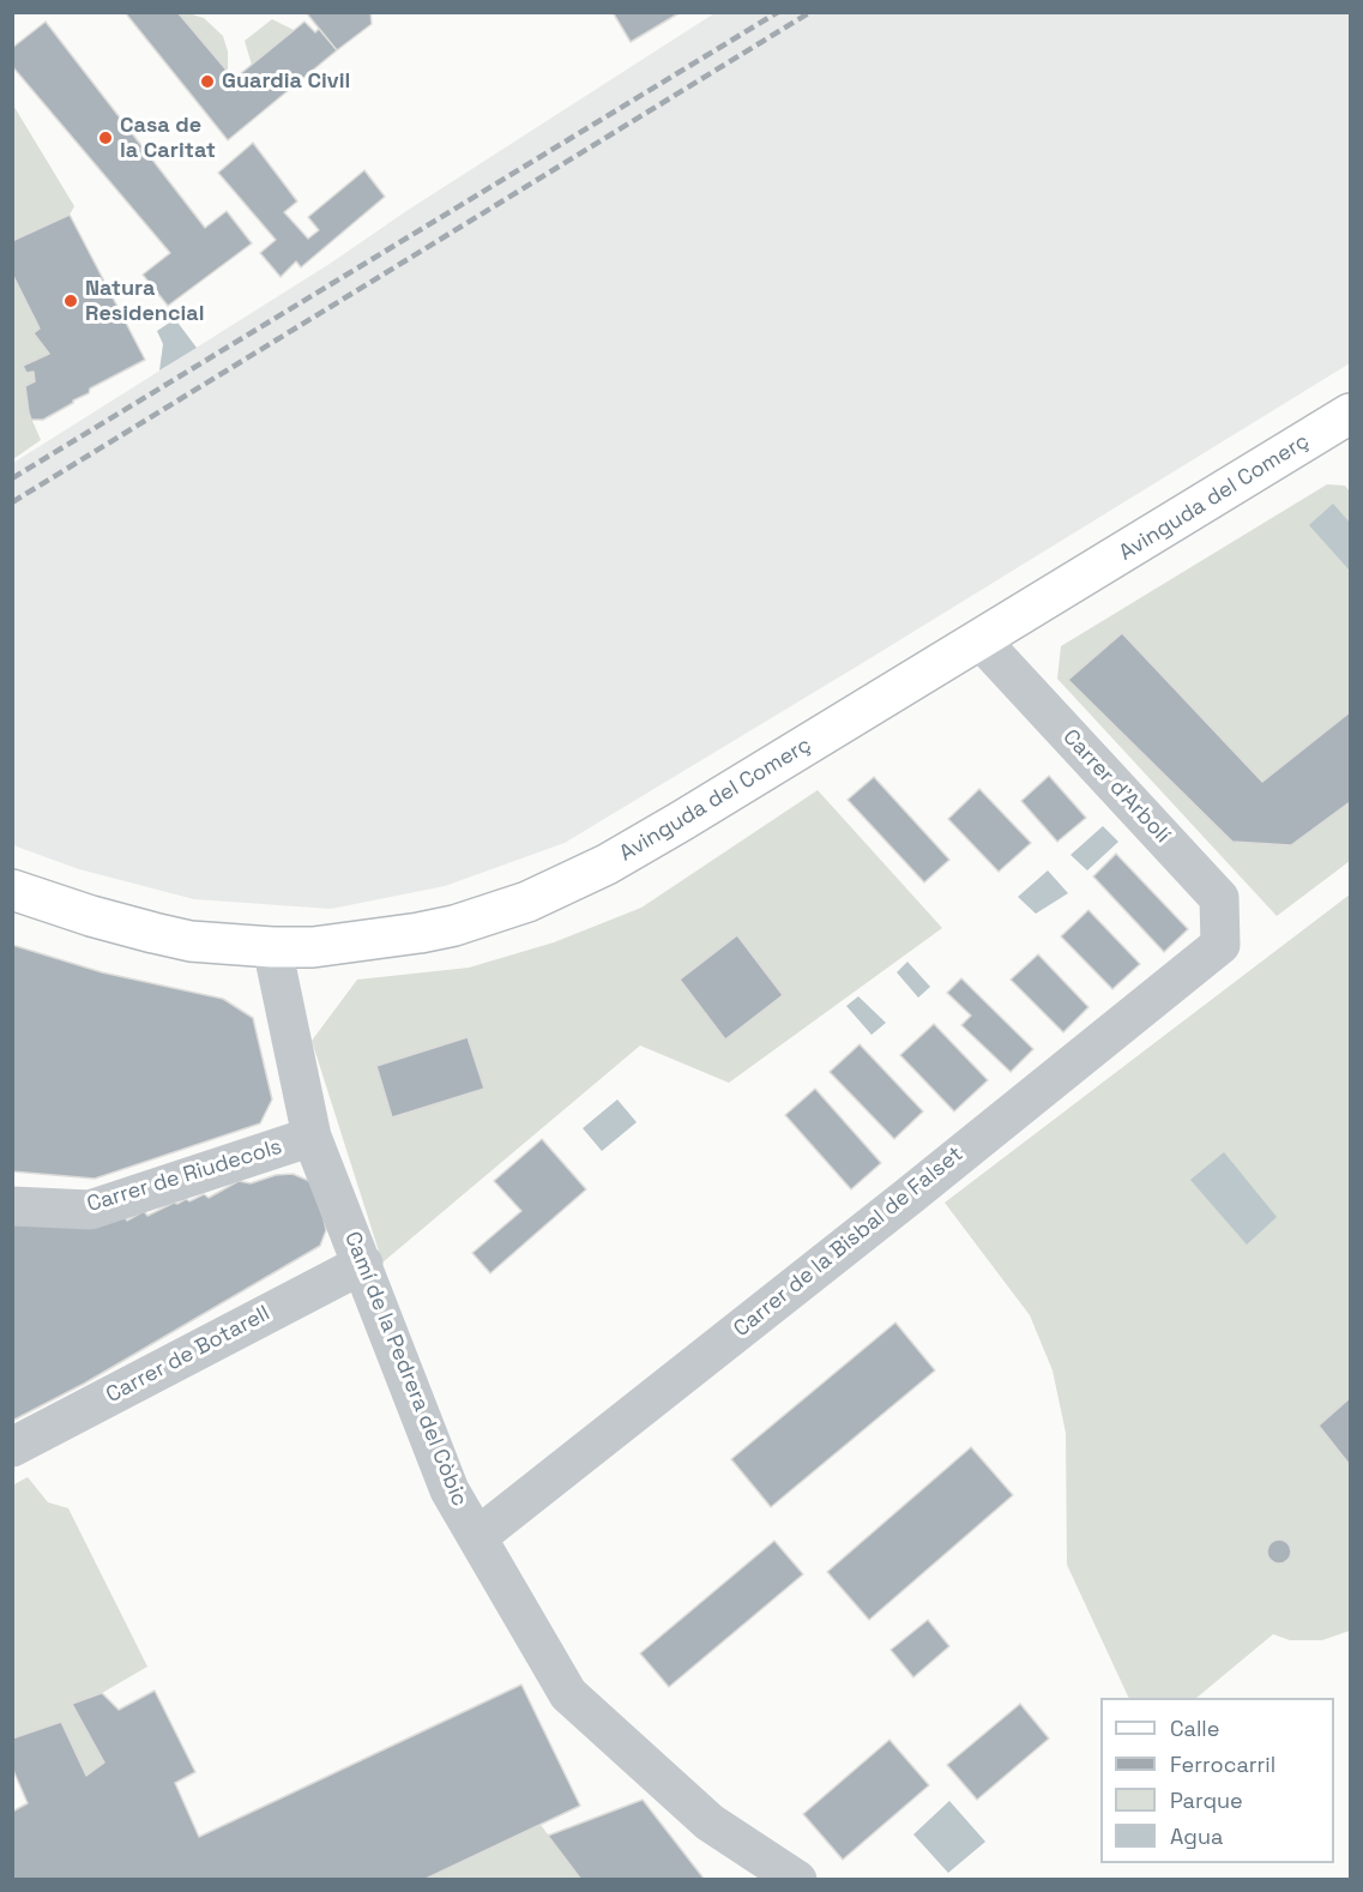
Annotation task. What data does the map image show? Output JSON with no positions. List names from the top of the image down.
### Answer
{
  "streets": {
    "main road": ["Avinguda del Comerç"],
    "street": [
      "Carrer d'Arbolí",
      "Carrer de Riudecols",
      "Carrer de la Bisbal de Falset",
      "Carrer de Botarell",
      "Camí de la Pedrera del Còbic"
    ]
  },
  "crossings": [
    ["Avinguda del Comerç", "Carrer d'Arbolí"],
    ["Avinguda del Comerç", "Camí de la Pedrera del Còbic"],
    ["Carrer d'Arbolí", "Carrer de la Bisbal de Falset"],
    ["Carrer de Riudecols", "Camí de la Pedrera del Còbic"],
    ["Carrer de la Bisbal de Falset", "Camí de la Pedrera del Còbic"],
    ["Carrer de Botarell", "Camí de la Pedrera del Còbic"]
  ],
  "places": ["Guardia Civil", "Casa de la Caritat", "Natura Residencial"],
  "legend": [
    "Calle",
    "Ferrocarril",
    "Parque",
    "Agua"
  ]
}
